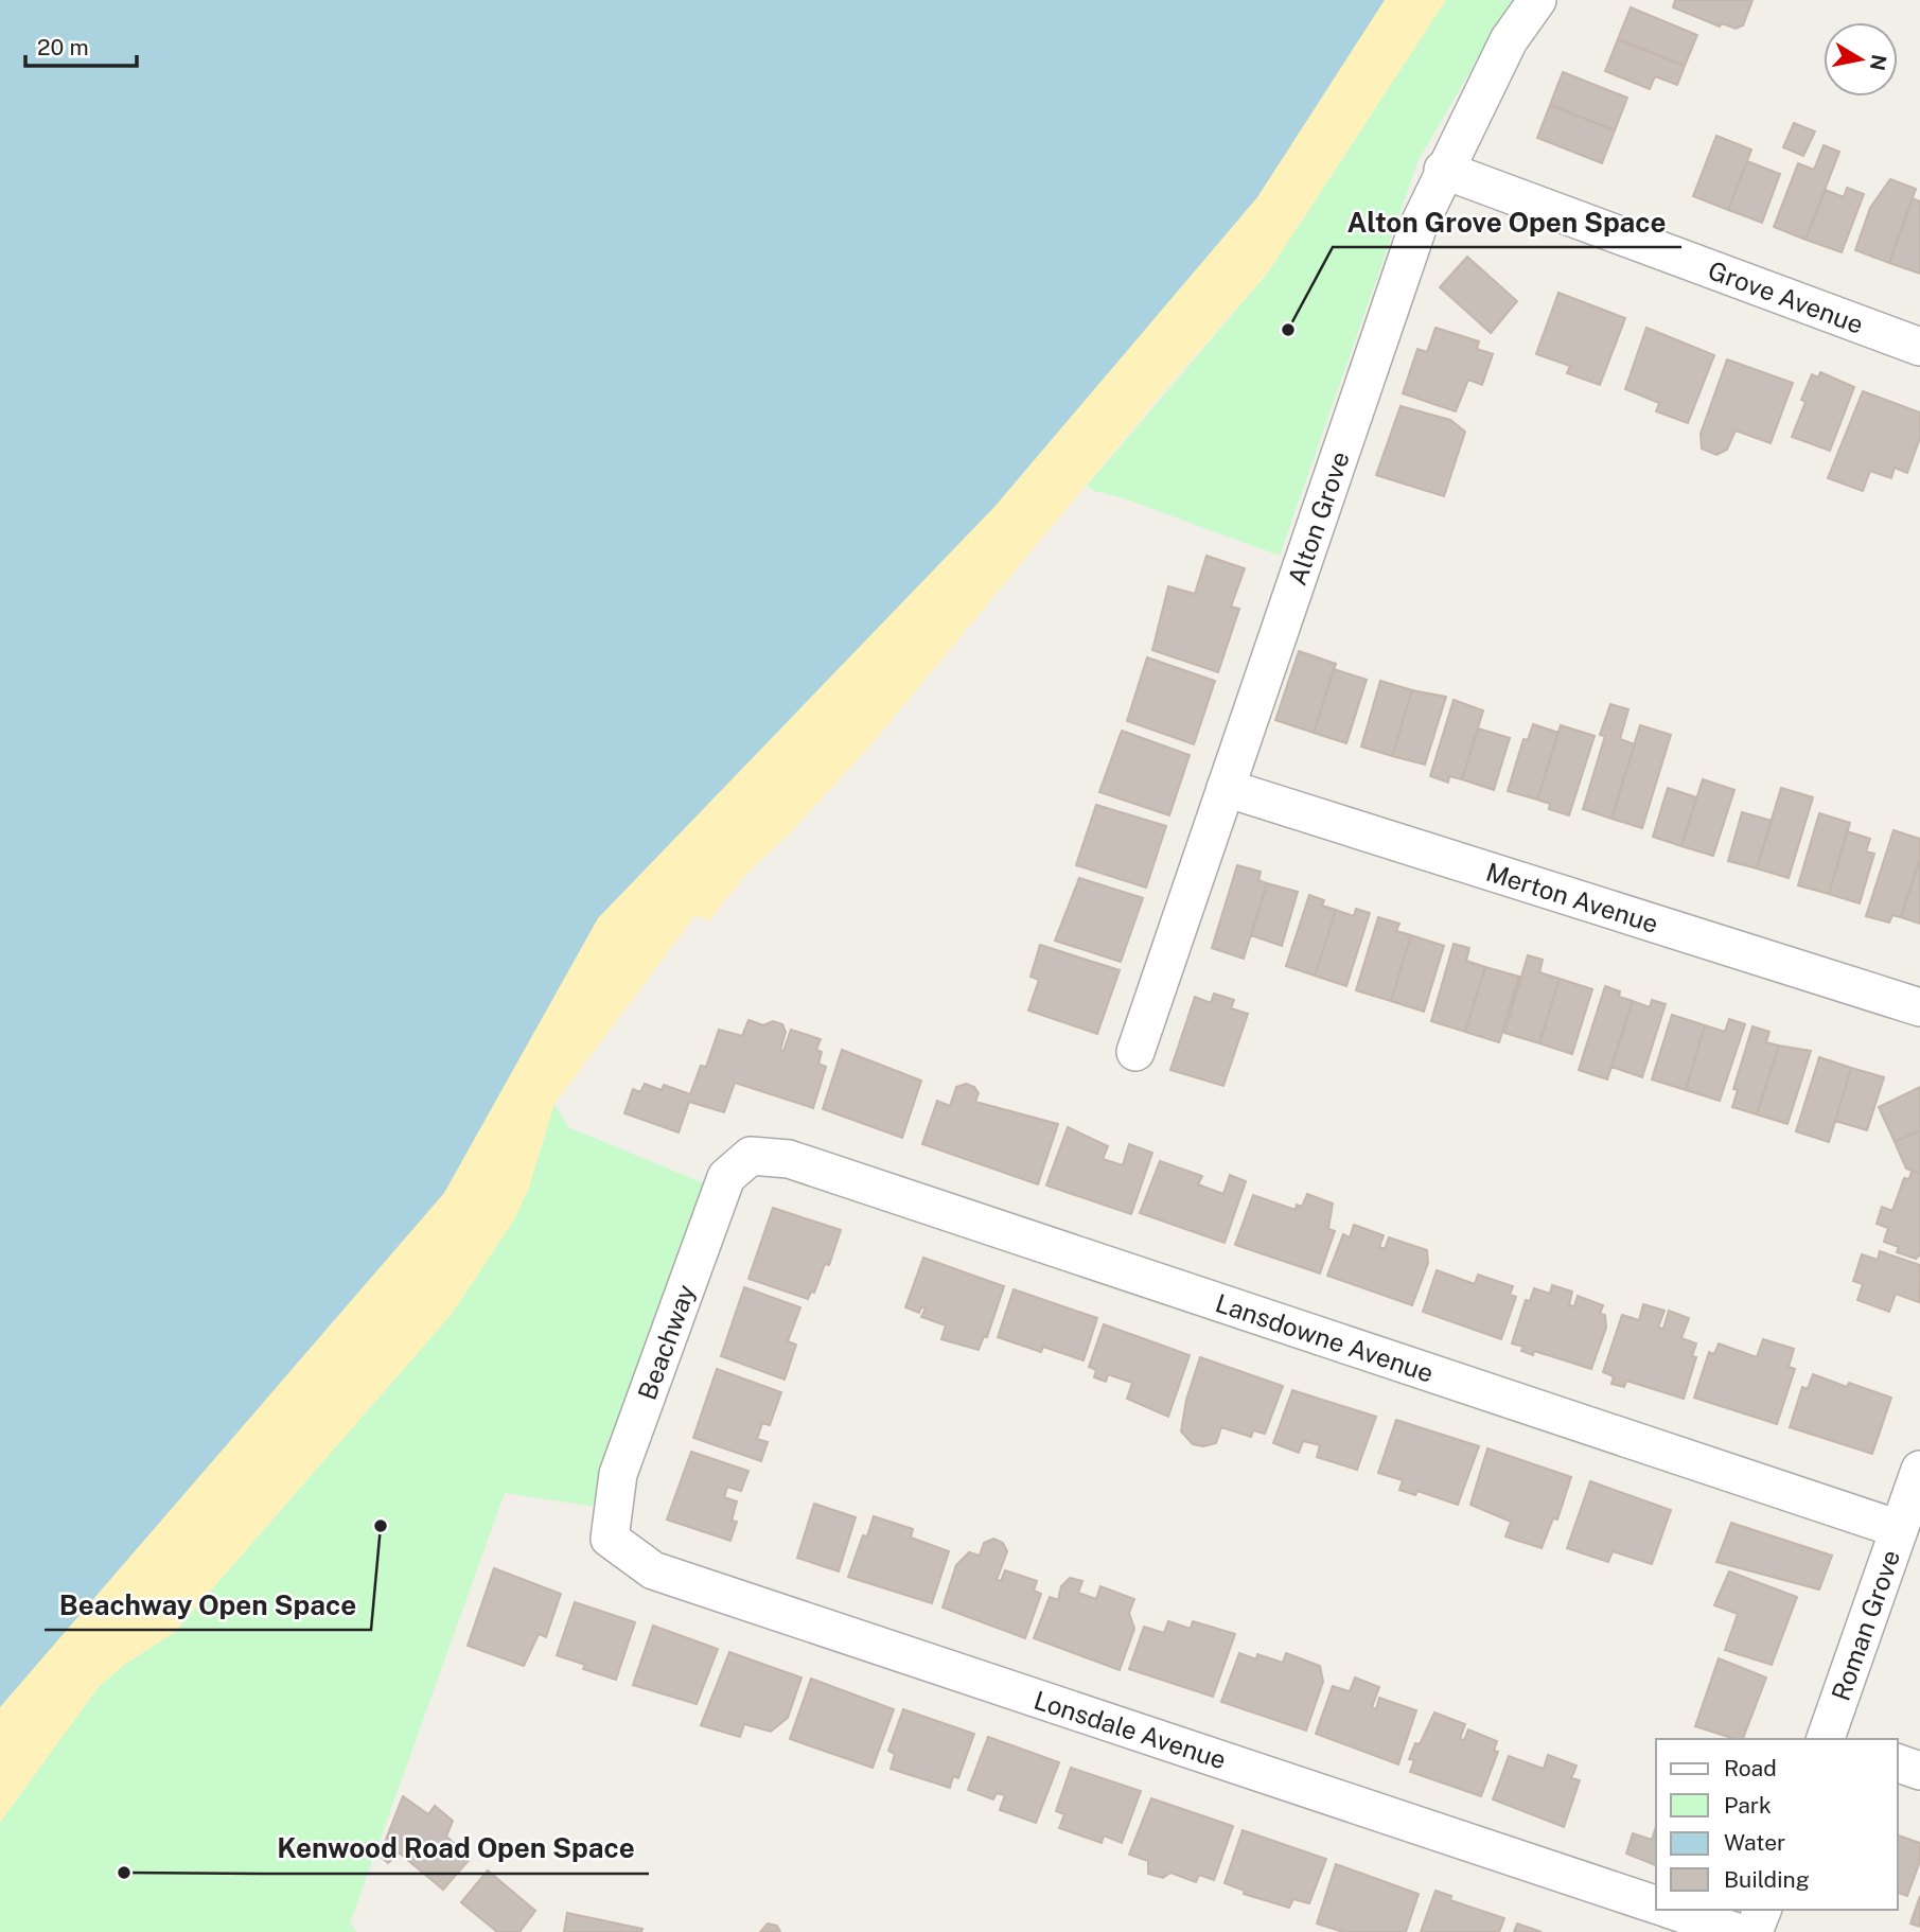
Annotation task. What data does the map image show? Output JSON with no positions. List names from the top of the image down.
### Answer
{
  "streets": {
    "street": [
      "Grove Avenue",
      "Alton Grove",
      "Merton Avenue",
      "Lansdowne Avenue",
      "Beachway",
      "Roman Grove",
      "Lonsdale Avenue"
    ]
  },
  "crossings": [
    ["Grove Avenue", "Alton Grove"],
    ["Alton Grove", "Merton Avenue"],
    ["Lansdowne Avenue", "Beachway"],
    ["Lansdowne Avenue", "Roman Grove"],
    ["Beachway", "Lonsdale Avenue"]
  ],
  "places": ["Alton Grove Open Space", "Beachway Open Space", "Kenwood Road Open Space"],
  "legend": [
    "Road",
    "Park",
    "Water",
    "Building"
  ],
  "scale_bar": "20 m",
  "north": "right"
}
